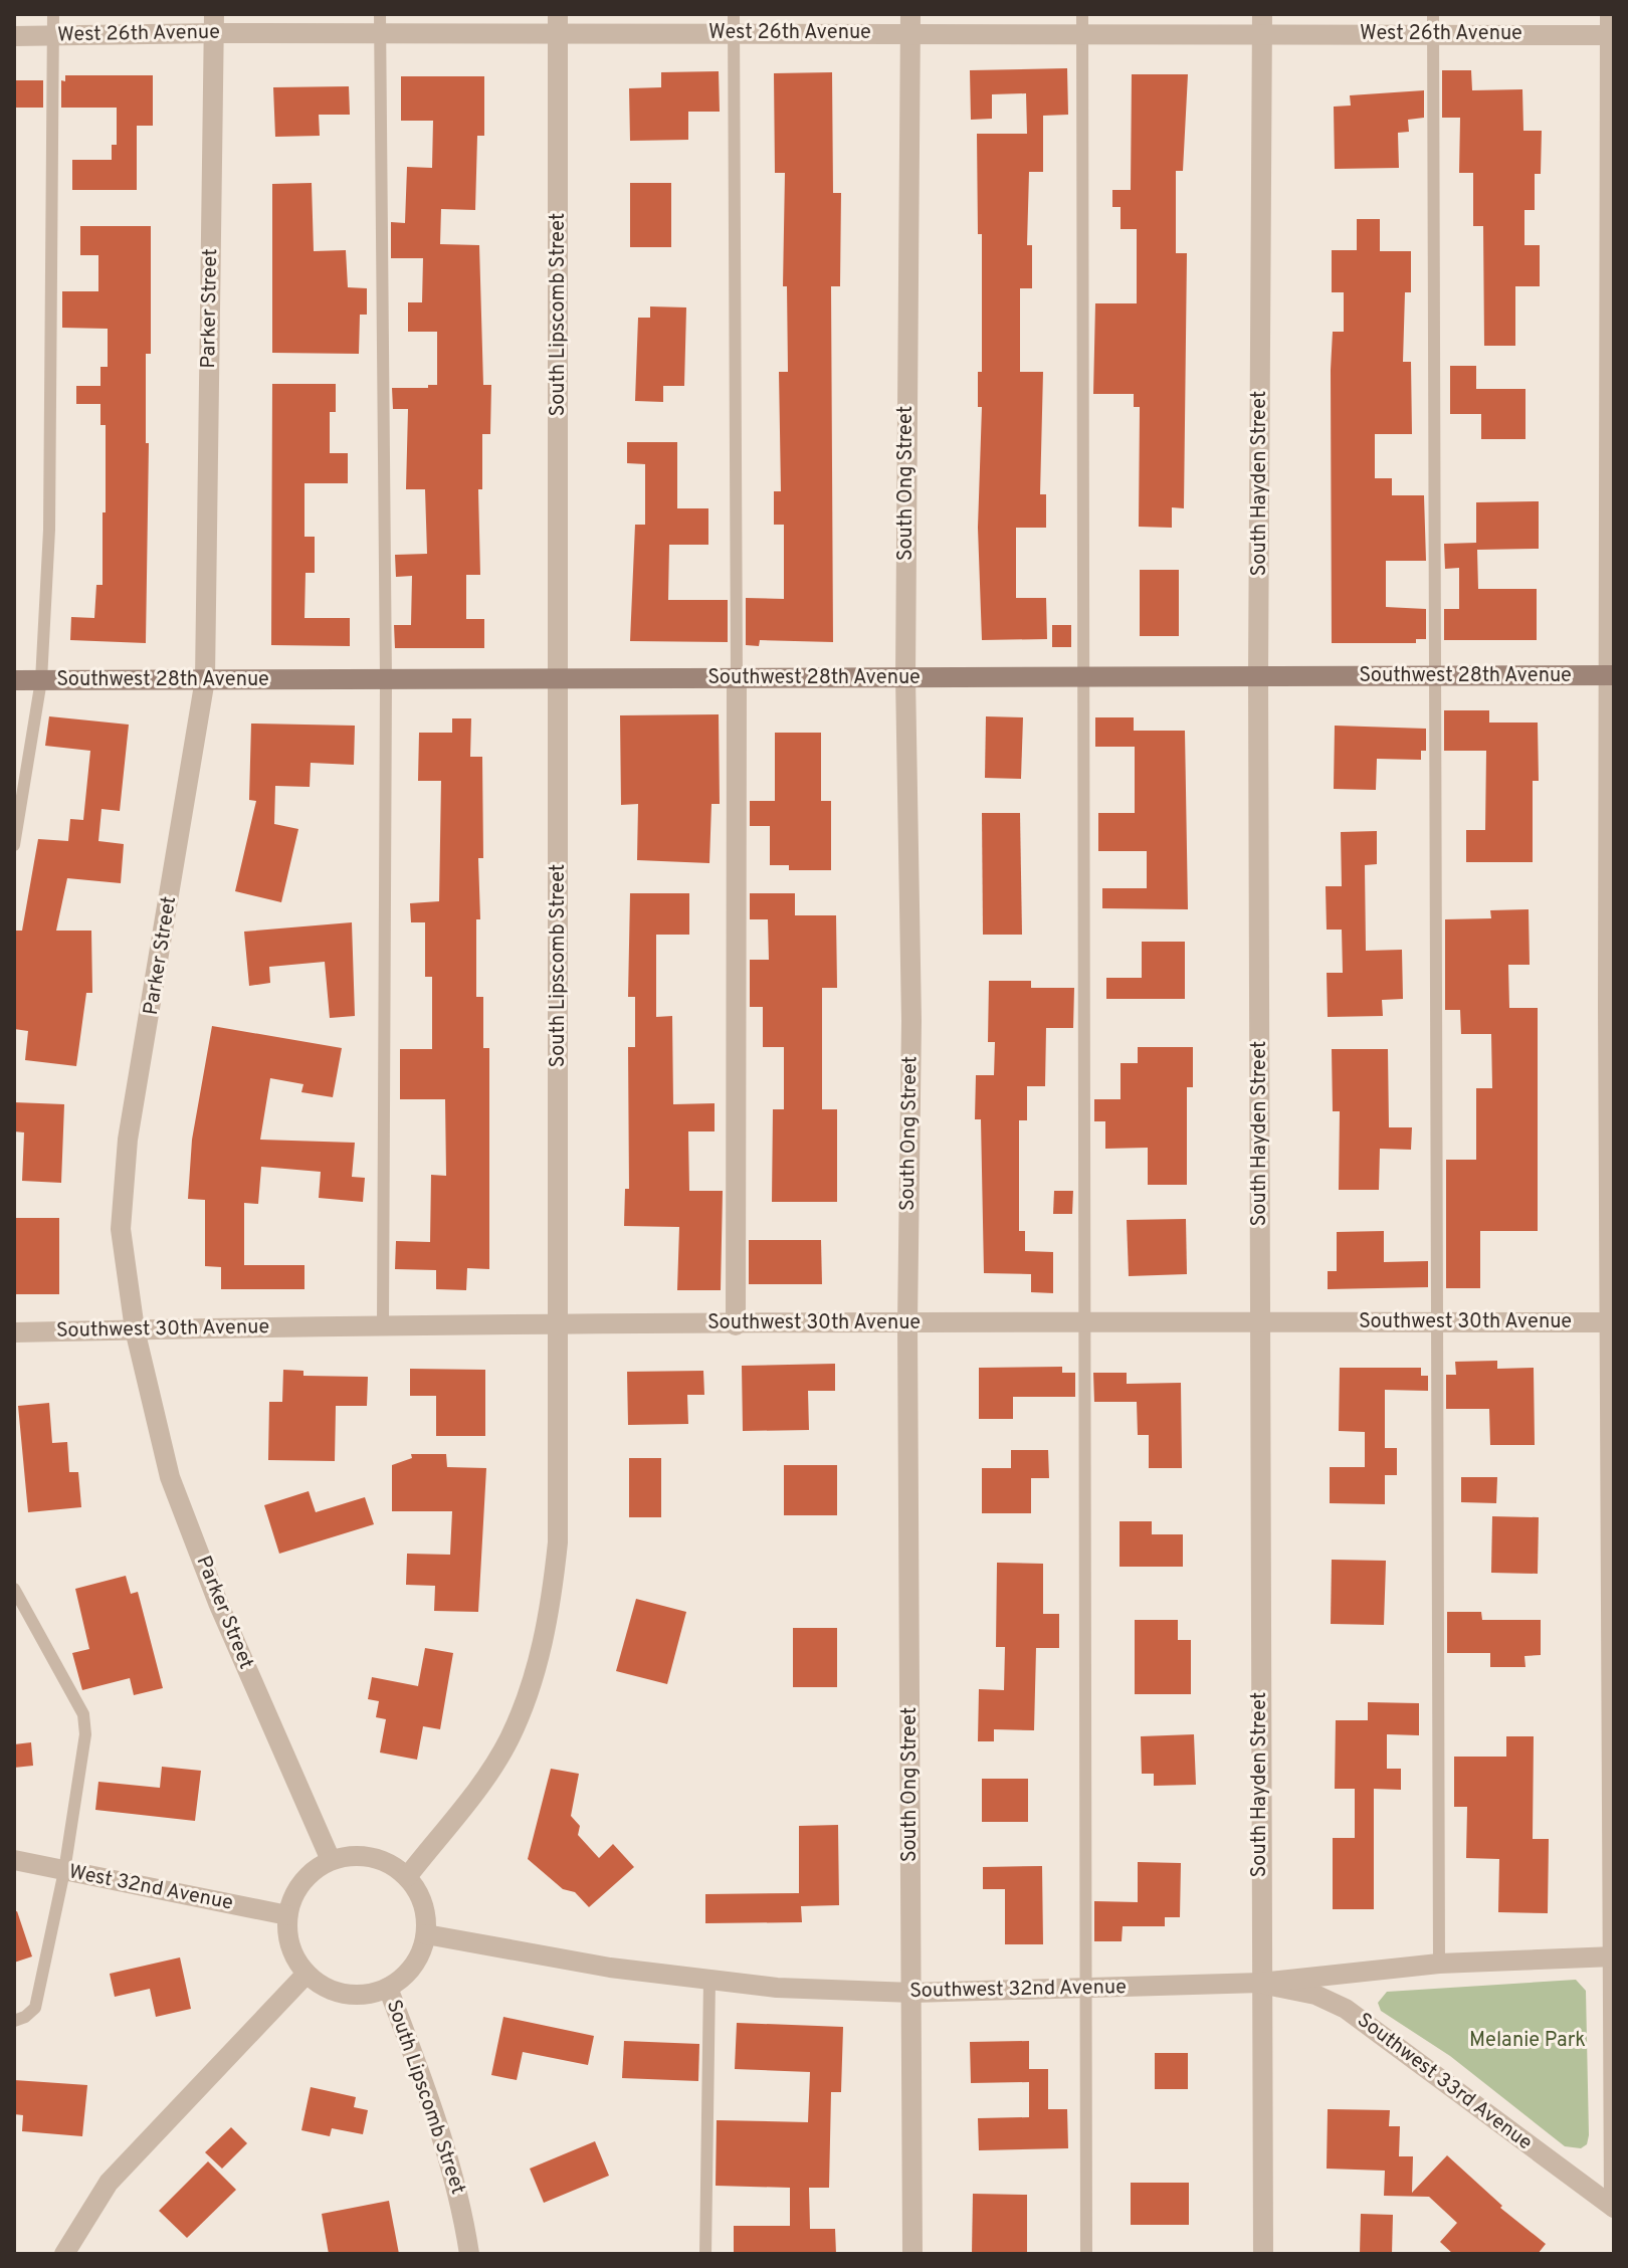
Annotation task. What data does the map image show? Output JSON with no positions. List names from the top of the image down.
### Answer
{
  "streets": {
    "main road": ["Southwest 28th Avenue"],
    "street": [
      "West 26th Avenue",
      "Parker Street",
      "South Lipscomb Street",
      "South Ong Street",
      "South Hayden Street",
      "Southwest 30th Avenue",
      "West 32nd Avenue",
      "Southwest 32nd Avenue",
      "Southwest 33rd Avenue"
    ]
  },
  "crossings": [
    ["West 26th Avenue", "Parker Street"],
    ["West 26th Avenue", "South Lipscomb Street"],
    ["West 26th Avenue", "South Ong Street"],
    ["West 26th Avenue", "South Hayden Street"],
    ["Parker Street", "South Lipscomb Street"],
    ["Parker Street", "Southwest 28th Avenue"],
    ["Parker Street", "Southwest 30th Avenue"],
    ["Parker Street", "West 32nd Avenue"],
    ["Parker Street", "Southwest 32nd Avenue"],
    ["South Lipscomb Street", "Southwest 28th Avenue"],
    ["South Lipscomb Street", "Southwest 30th Avenue"],
    ["South Lipscomb Street", "West 32nd Avenue"],
    ["South Lipscomb Street", "Southwest 32nd Avenue"],
    ["South Ong Street", "Southwest 28th Avenue"],
    ["South Ong Street", "Southwest 30th Avenue"],
    ["South Ong Street", "Southwest 32nd Avenue"],
    ["South Hayden Street", "Southwest 28th Avenue"],
    ["South Hayden Street", "Southwest 30th Avenue"],
    ["South Hayden Street", "Southwest 32nd Avenue"],
    ["South Hayden Street", "Southwest 33rd Avenue"],
    ["West 32nd Avenue", "Southwest 32nd Avenue"],
    ["Southwest 32nd Avenue", "Southwest 33rd Avenue"]
  ],
  "parks": ["Melanie Park"]
}
